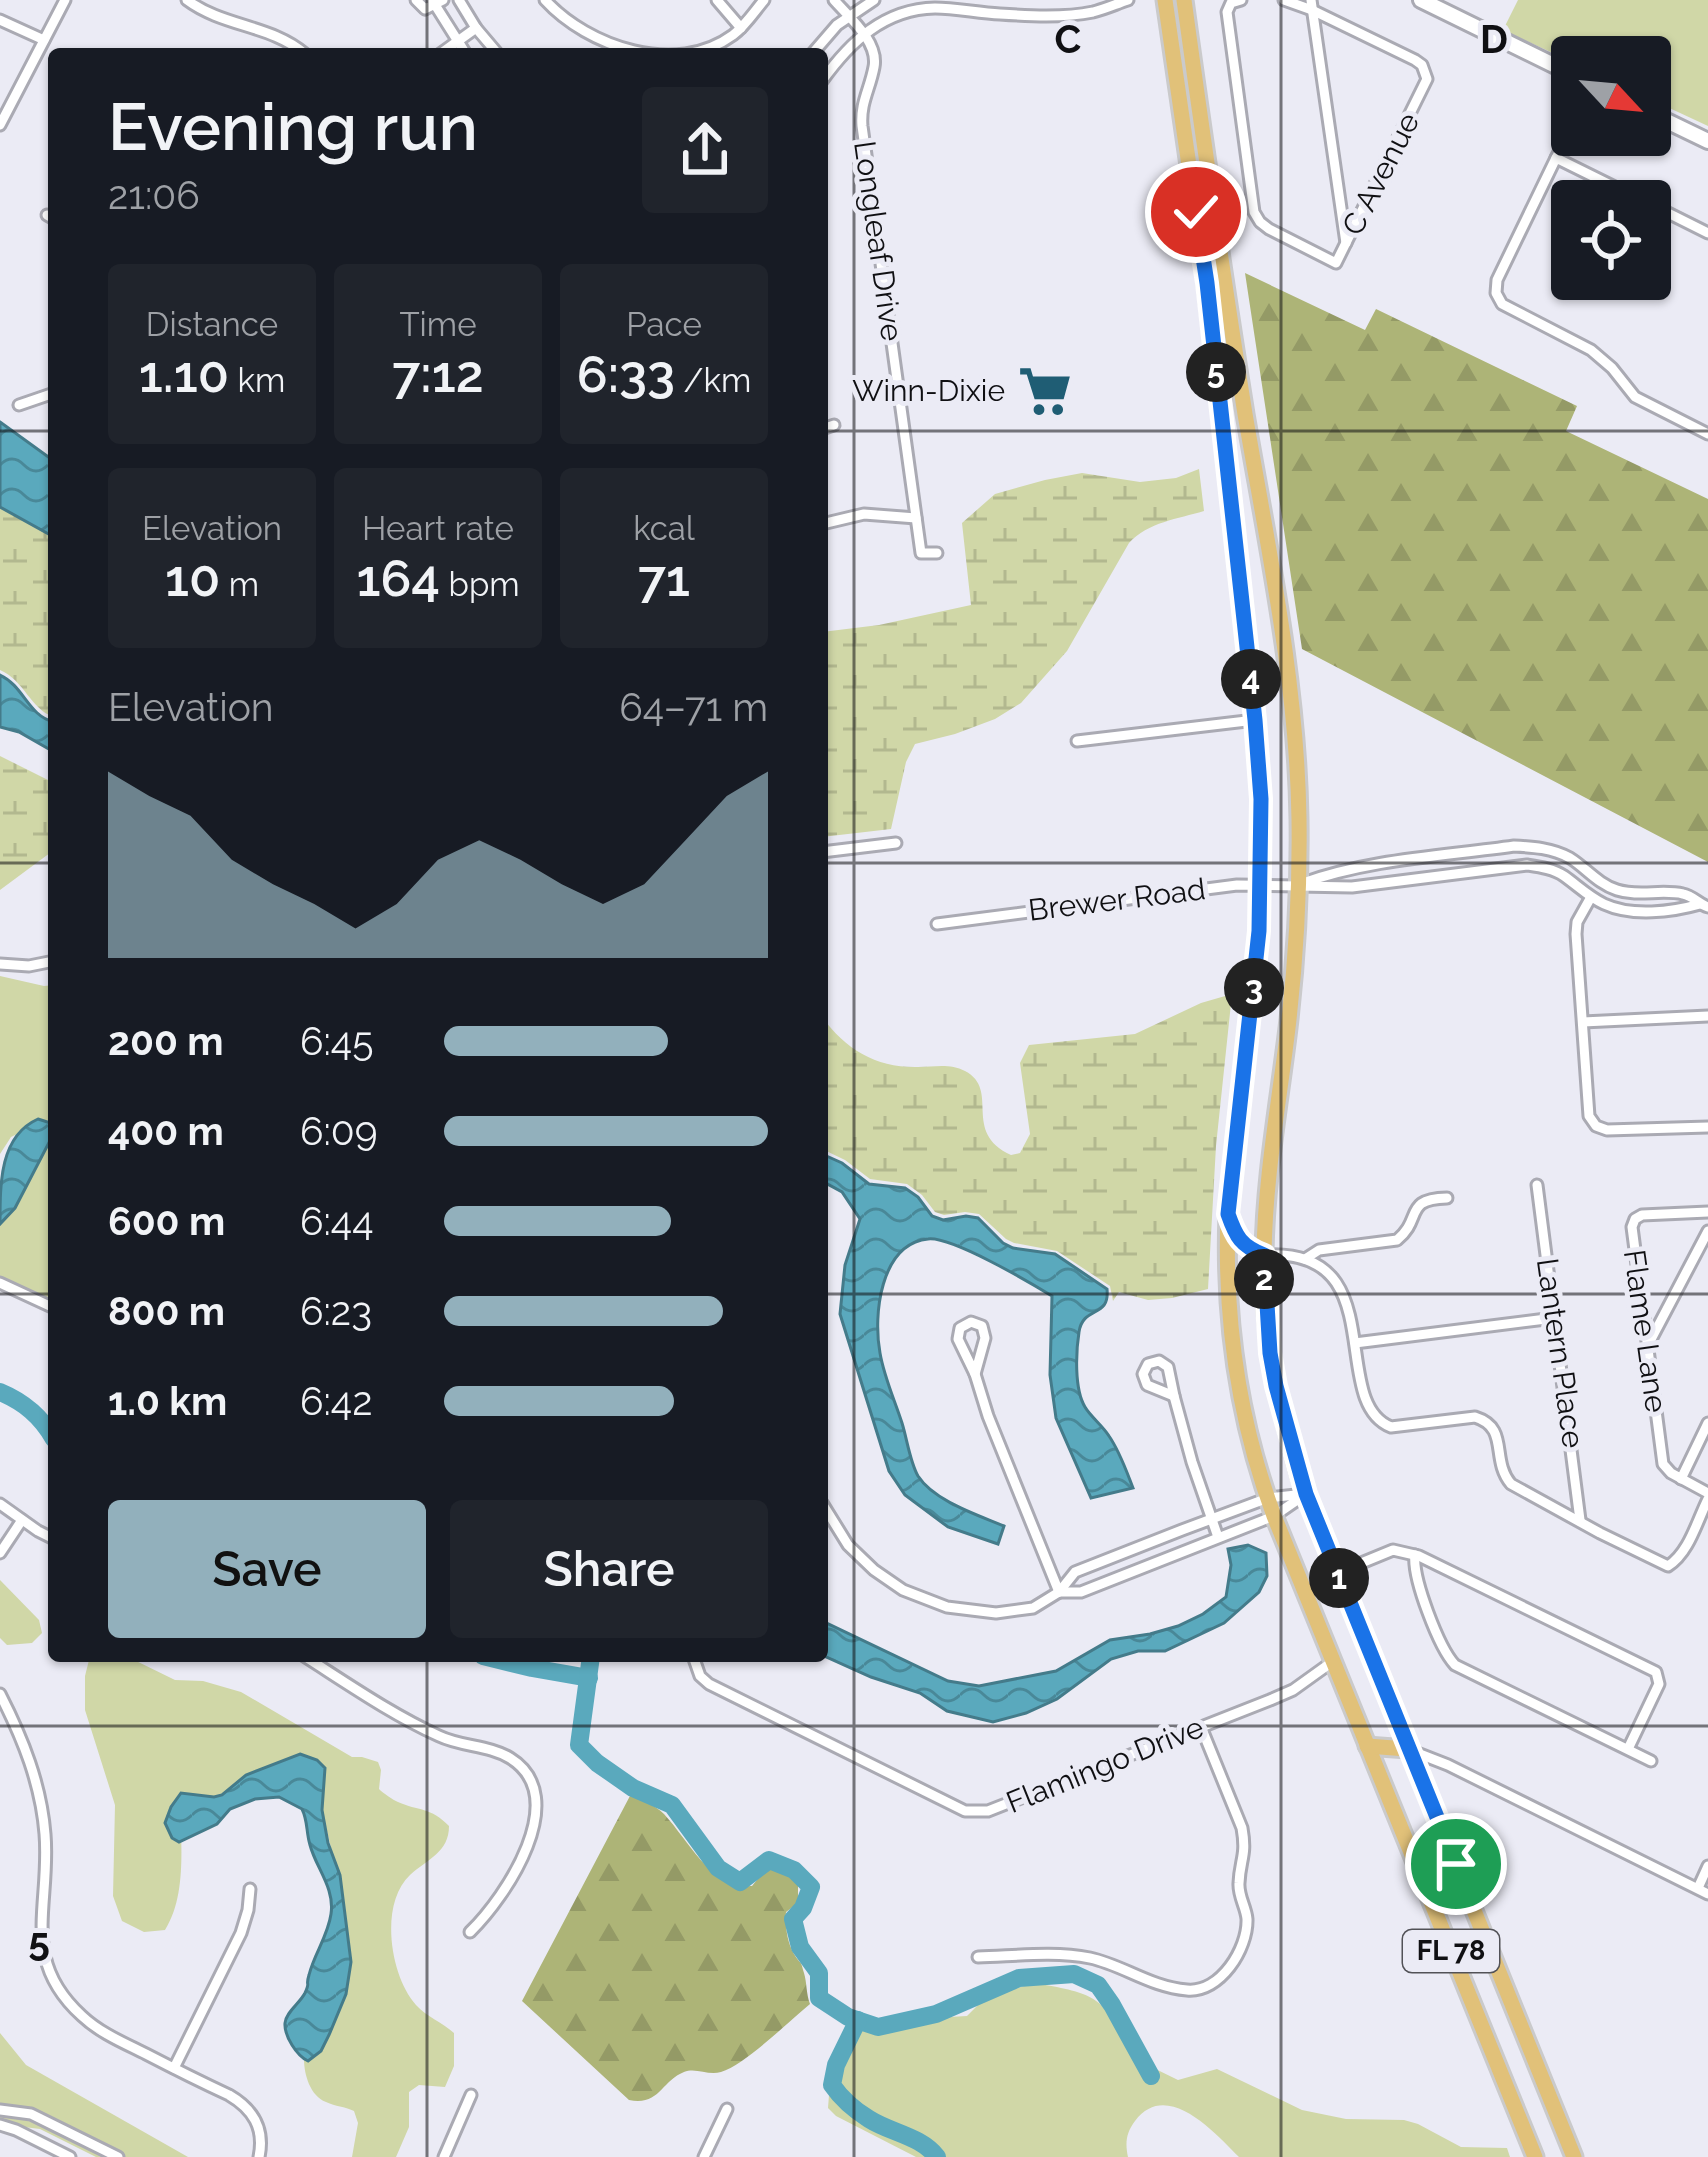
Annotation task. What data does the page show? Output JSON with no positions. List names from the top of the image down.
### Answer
{
  "streets": {
    "main road": ["FL 78"],
    "street": [
      "C Avenue",
      "Longleaf Drive",
      "Brewer Road",
      "Flame Lane",
      "Lantern Place",
      "Flamingo Drive"
    ]
  },
  "crossings": [
    ["Brewer Road", "FL 78"],
    ["Flamingo Drive", "FL 78"]
  ],
  "places": {
    "supermarket": ["Winn-Dixie"]
  },
  "north": "bottom right",
  "page": {
    "heading": ["Evening run", "21:06"],
    "stats": [
      ["Distance", "1.10 km"],
      ["Time", "7:12"],
      ["Pace", "6:33 /km"],
      ["Elevation", "10 m"],
      ["Heart rate", "164 bpm"],
      ["kcal", "71"]
    ],
    "pins": [
      "5",
      "4",
      "3",
      "2",
      "1"
    ],
    "chart": ["Elevation", "64–71 m"],
    "list": [
      {
        "name": "200 m",
        "note": "6:45"
      },
      {
        "name": "400 m",
        "note": "6:09"
      },
      {
        "name": "600 m",
        "note": "6:44"
      },
      {
        "name": "800 m",
        "note": "6:23"
      },
      {
        "name": "1.0 km",
        "note": "6:42"
      }
    ],
    "buttons": ["Save", "Share"]
  },
  "grid": {
    "columns": ["C", "D"],
    "rows": ["5"]
  }
}
